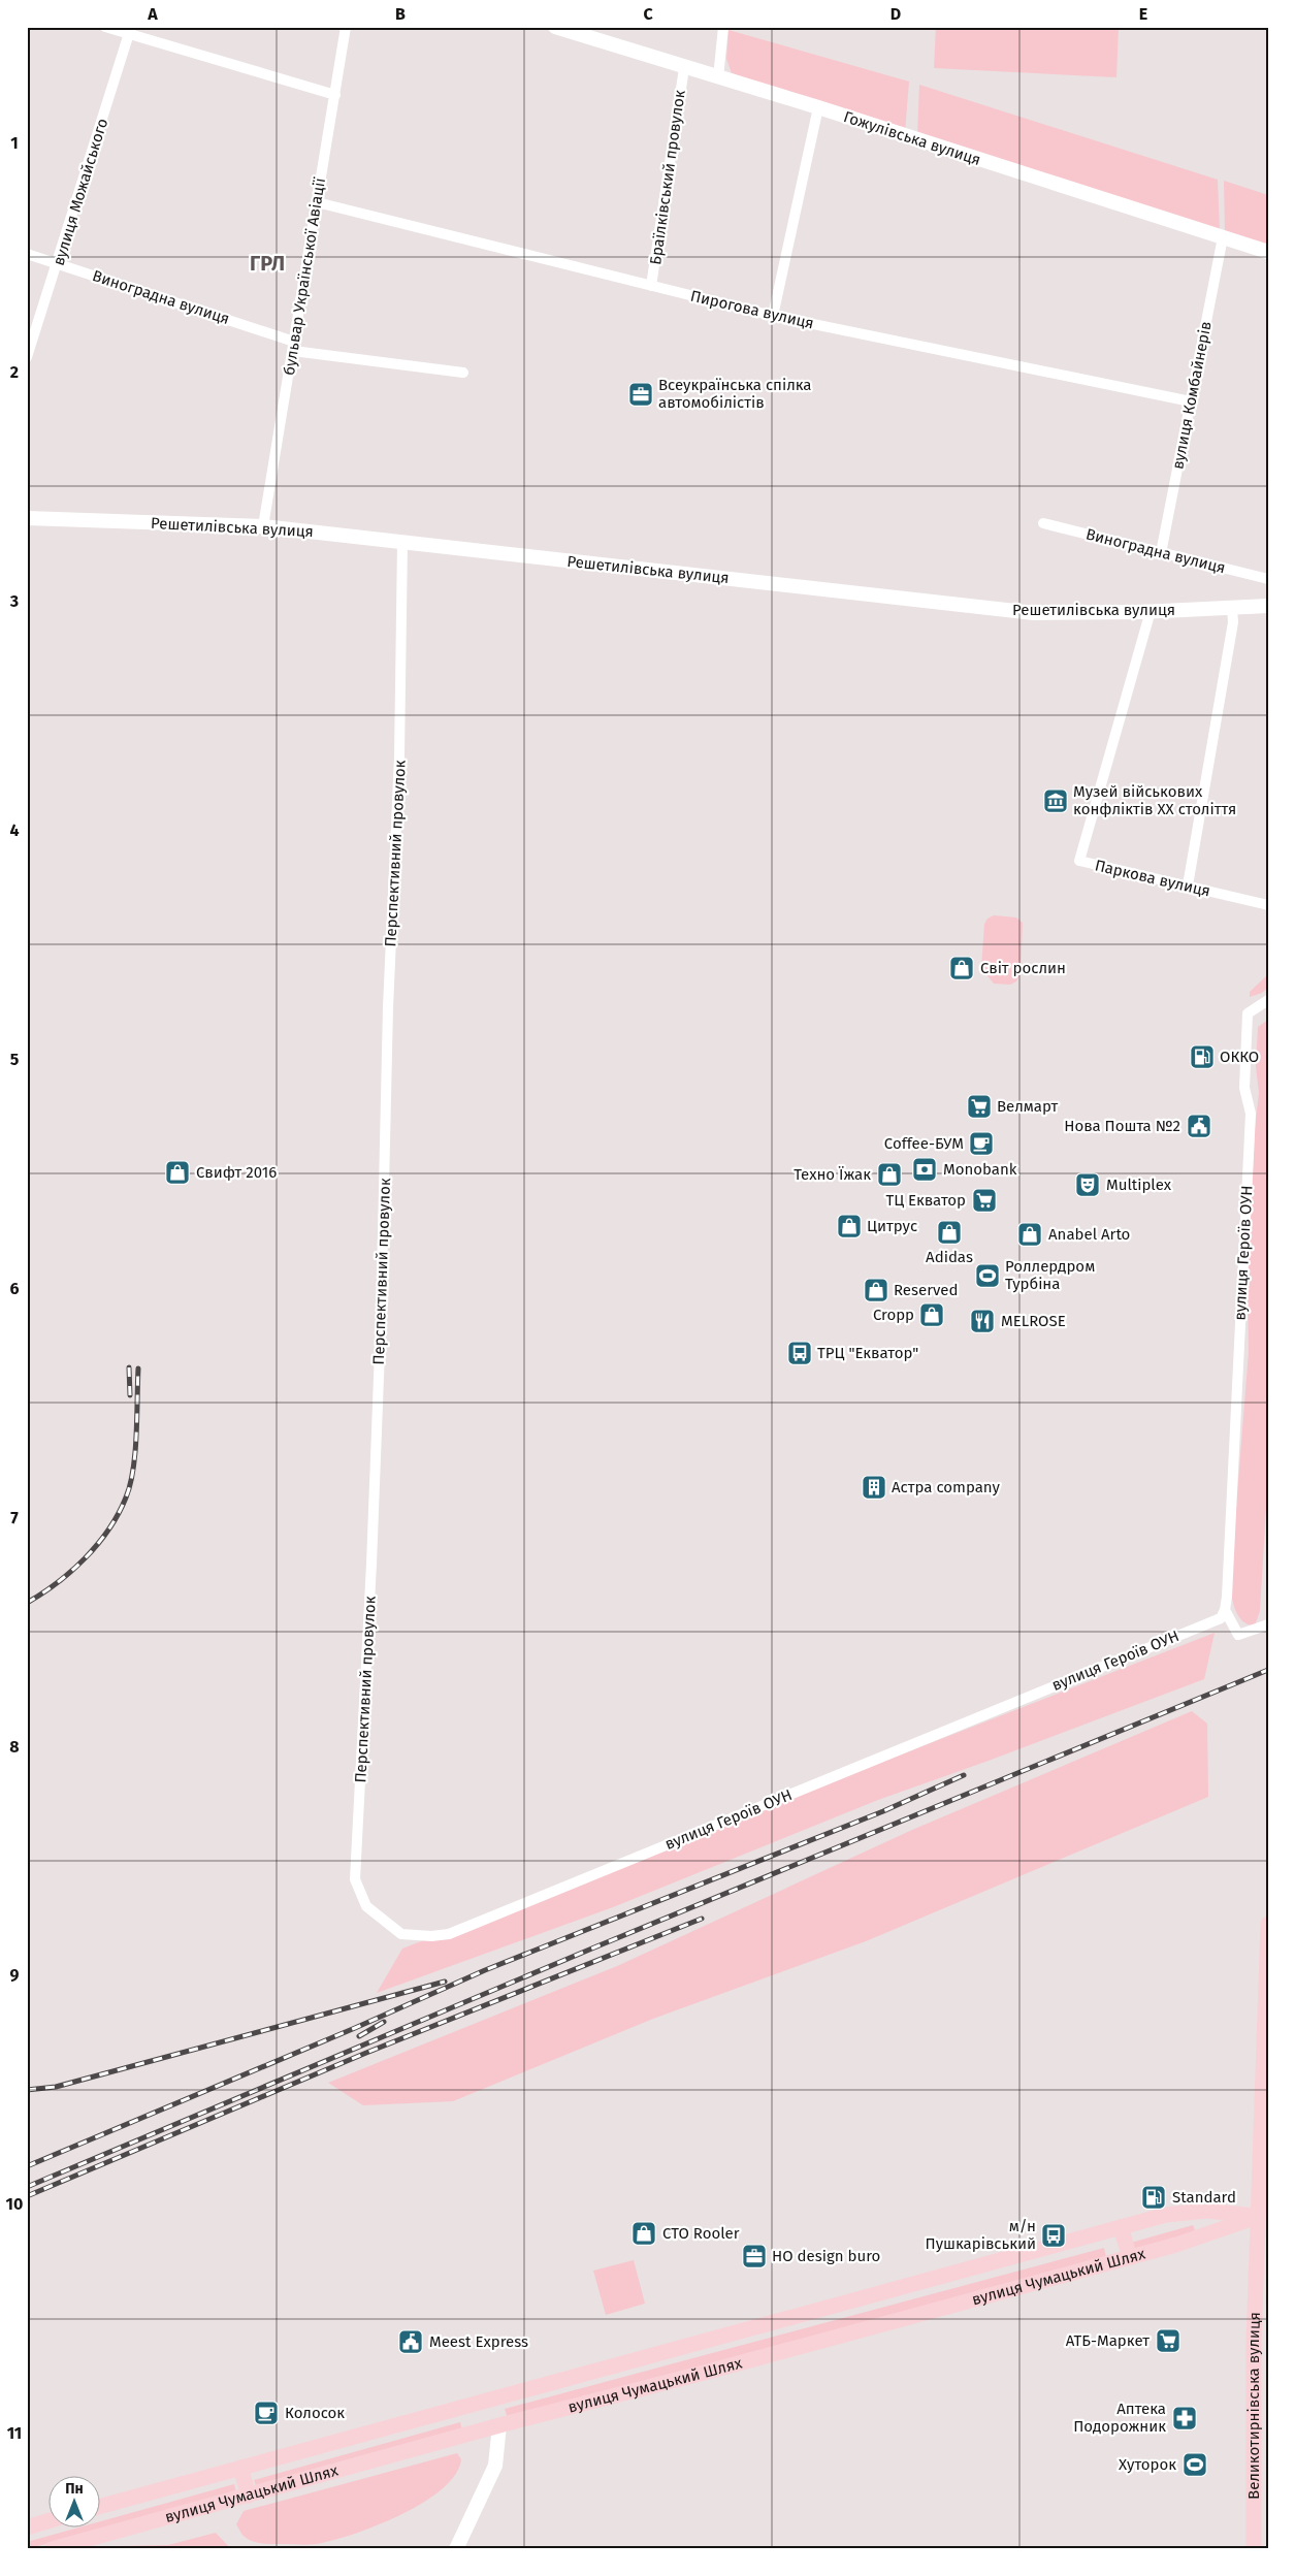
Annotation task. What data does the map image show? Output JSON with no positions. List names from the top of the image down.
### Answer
{
  "streets": {
    "main road": ["вулиця Чумацький Шлях", "Великотирнівська вулиця"],
    "street": [
      "Гожулівська вулиця",
      "Браїлківський провулок",
      "вулиця Можайського",
      "бульвар Української Авіації",
      "Виноградна вулиця",
      "Пирогова вулиця",
      "вулиця Комбайнерів",
      "Решетилівська вулиця",
      "Перспективний провулок",
      "Паркова вулиця",
      "вулиця Героїв ОУН"
    ]
  },
  "crossings": [
    ["Гожулівська вулиця", "Браїлківський провулок"],
    ["Гожулівська вулиця", "вулиця Комбайнерів"],
    ["Браїлківський провулок", "Пирогова вулиця"],
    ["вулиця Можайського", "Виноградна вулиця"],
    ["бульвар Української Авіації", "Виноградна вулиця"],
    ["бульвар Української Авіації", "Пирогова вулиця"],
    ["бульвар Української Авіації", "Решетилівська вулиця"],
    ["Виноградна вулиця", "вулиця Комбайнерів"],
    ["Пирогова вулиця", "вулиця Комбайнерів"],
    ["Решетилівська вулиця", "Перспективний провулок"],
    ["Решетилівська вулиця", "Паркова вулиця"],
    ["Перспективний провулок", "вулиця Героїв ОУН"],
    ["вулиця Чумацький Шлях", "Великотирнівська вулиця"]
  ],
  "districts": ["ГРЛ"],
  "places": {
    "office": ["Всеукраїнська спілка автомобілістів", "HO design buro"],
    "museum": ["Музей військових конфліктів ХХ століття"],
    "shop": [
      "Світ рослин",
      "Свифт 2016",
      "Техно Їжак",
      "Цитрус",
      "Adidas",
      "Anabel Arto",
      "Reserved",
      "Cropp",
      "СТО Rooler"
    ],
    "fuel station": ["ОККО", "Standard"],
    "supermarket": ["Велмарт", "ТЦ Екватор", "АТБ-Маркет"],
    "public building": ["Нова Пошта №2", "Meest Express"],
    "cafe": ["Coffee-БУМ", "Колосок"],
    "bank": ["Monobank"],
    "theatre": ["Multiplex"],
    "sports": ["Роллердром Турбіна", "Хуторок"],
    "restaurant": ["MELROSE"],
    "bus stop": ["ТРЦ \"Екватор\"", "м/н Пушкарівський"],
    "building": ["Астра company"],
    "pharmacy": ["Аптека Подорожник"]
  },
  "north": "top",
  "grid": {
    "columns": [
      "A",
      "B",
      "C",
      "D",
      "E"
    ],
    "rows": [
      "1",
      "2",
      "3",
      "4",
      "5",
      "6",
      "7",
      "8",
      "9",
      "10",
      "11"
    ]
  }
}
